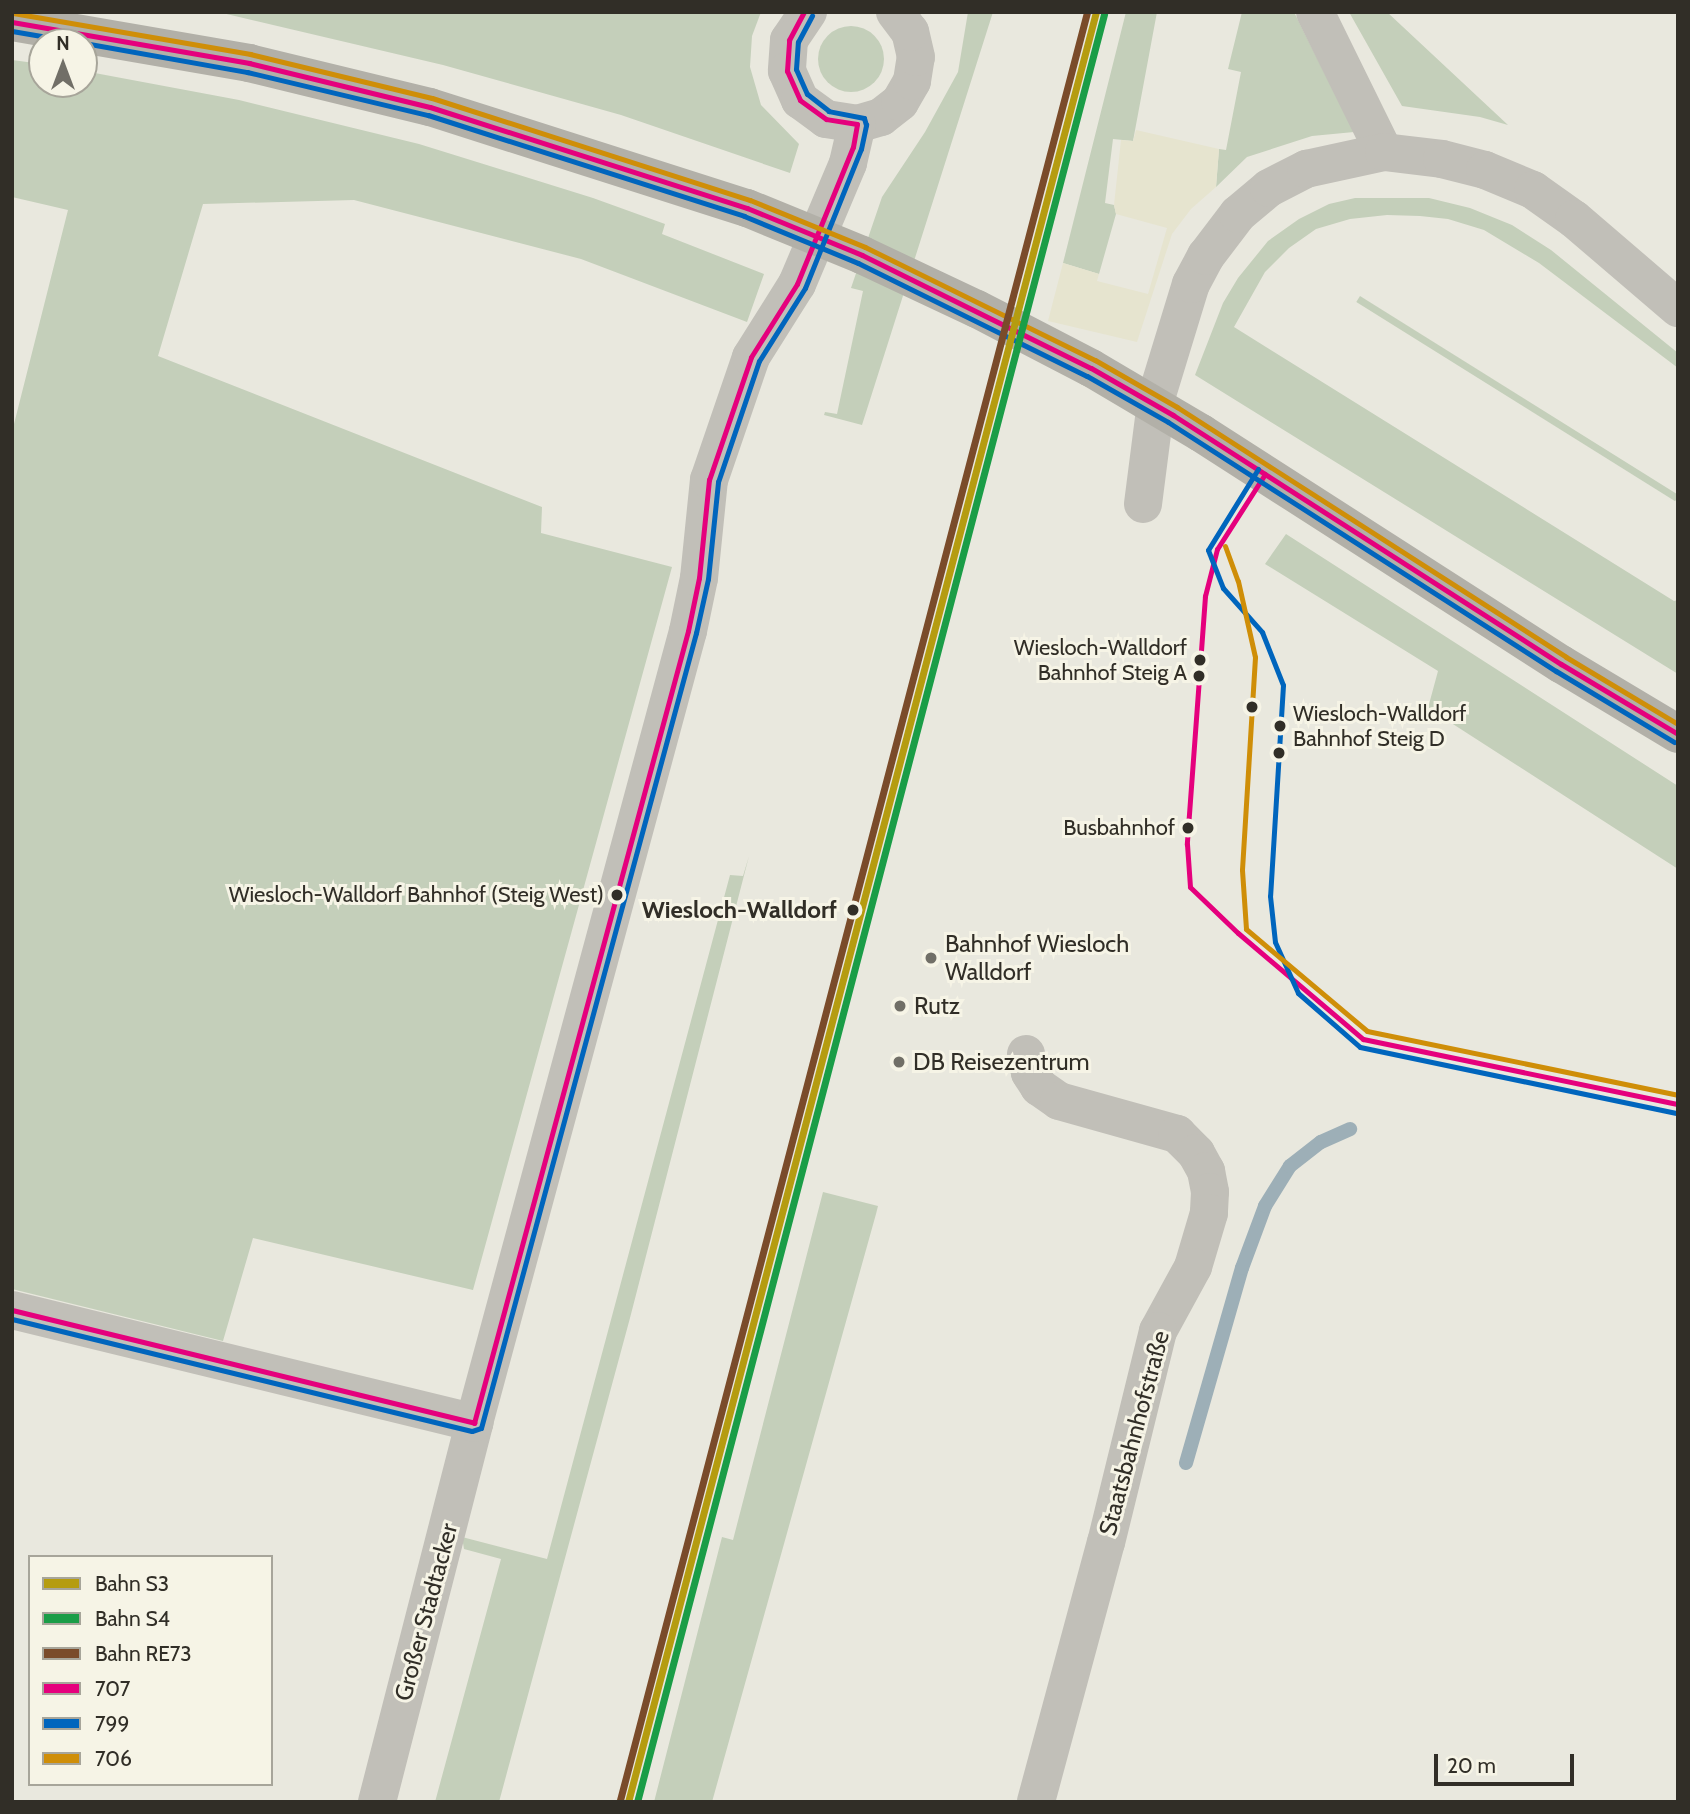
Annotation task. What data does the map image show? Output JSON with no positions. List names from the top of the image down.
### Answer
{
  "streets": {
    "street": ["Staatsbahnhofstraße", "Großer Stadtacker"]
  },
  "places": [
    "Wiesloch-Walldorf Bahnhof Steig A",
    "Wiesloch-Walldorf Bahnhof Steig D",
    "Busbahnhof",
    "Wiesloch-Walldorf Bahnhof (Steig West)",
    "Wiesloch-Walldorf",
    "Bahnhof Wiesloch Walldorf",
    "Rutz",
    "DB Reisezentrum"
  ],
  "lines": [
    "rail line S3",
    "rail line RE73",
    "transit line 707",
    "transit line 706",
    "rail line S4",
    "transit line 799"
  ],
  "legend": [
    "Bahn S3",
    "Bahn S4",
    "Bahn RE73",
    "707",
    "799",
    "706"
  ],
  "scale_bar": "20 m",
  "north": "top"
}
